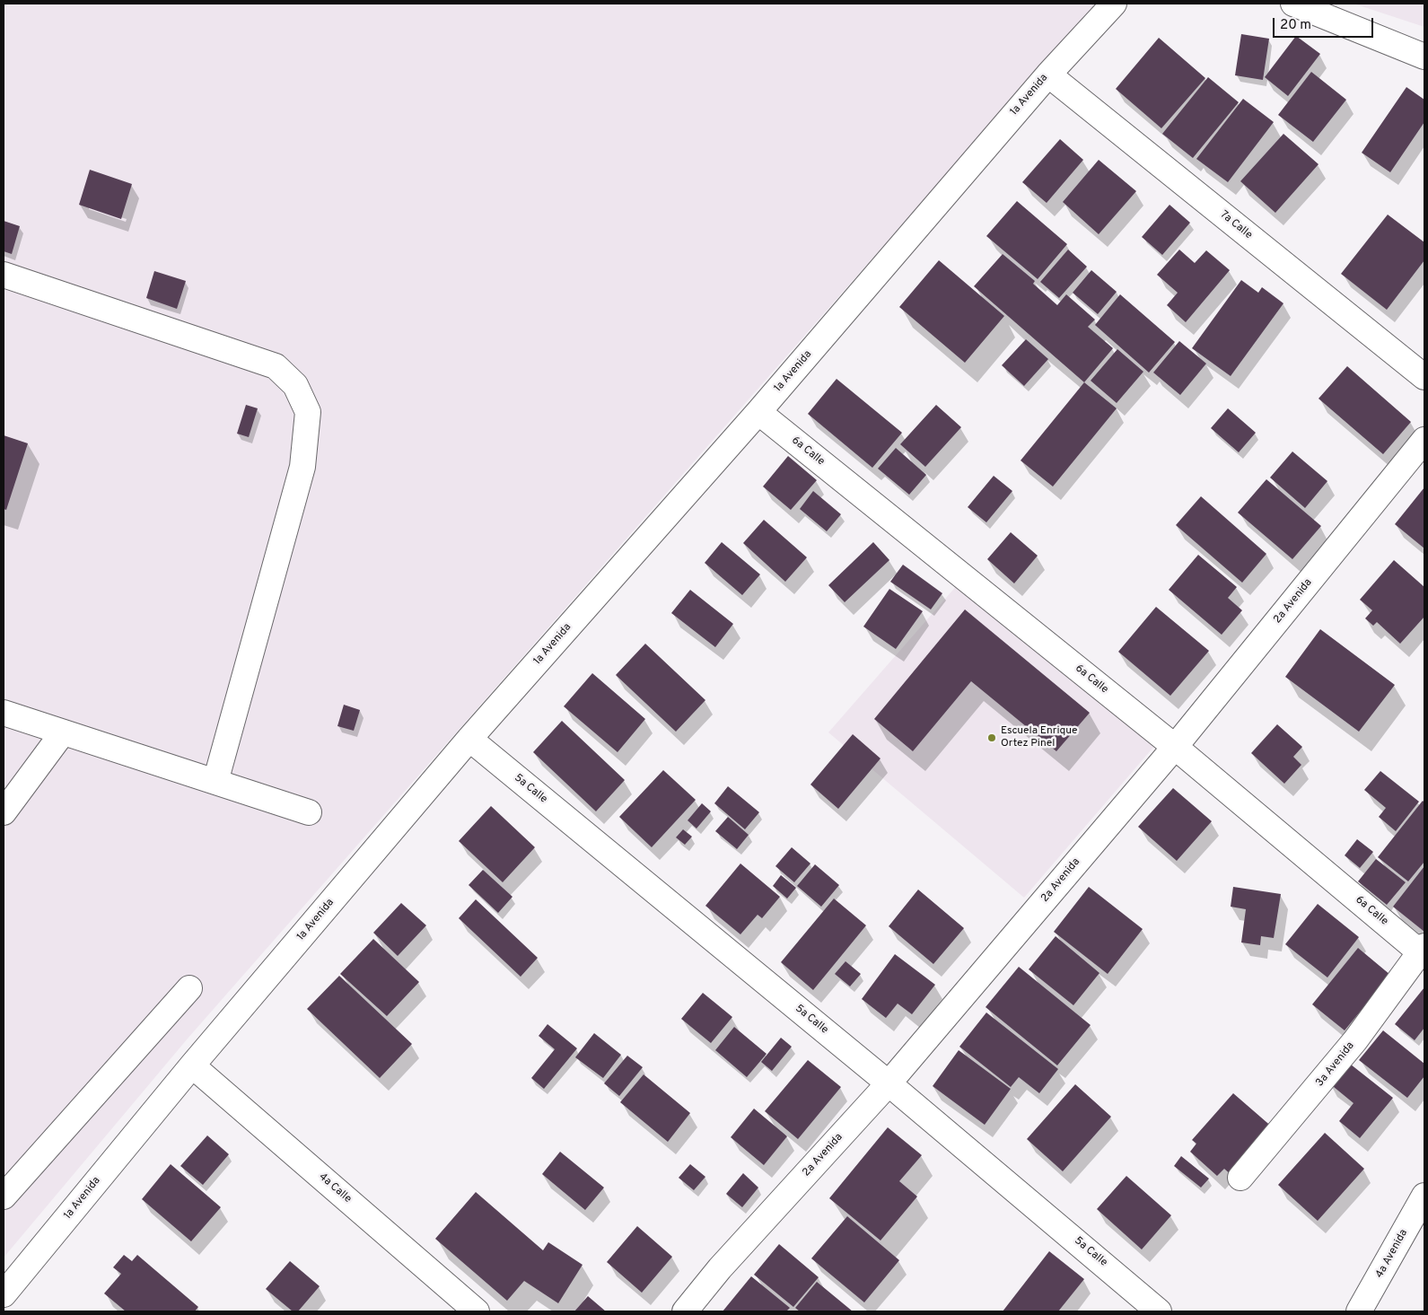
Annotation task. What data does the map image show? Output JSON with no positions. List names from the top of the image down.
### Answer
{
  "streets": {
    "street": [
      "1a Avenida",
      "7a Calle",
      "6a Calle",
      "2a Avenida",
      "5a Calle",
      "3a Avenida",
      "4a Calle",
      "4a Avenida"
    ]
  },
  "crossings": [
    ["1a Avenida", "7a Calle"],
    ["1a Avenida", "6a Calle"],
    ["1a Avenida", "5a Calle"],
    ["1a Avenida", "4a Calle"],
    ["6a Calle", "2a Avenida"],
    ["6a Calle", "3a Avenida"],
    ["2a Avenida", "5a Calle"]
  ],
  "places": ["Escuela Enrique Ortez Pinel"],
  "scale_bar": "20 m"
}
